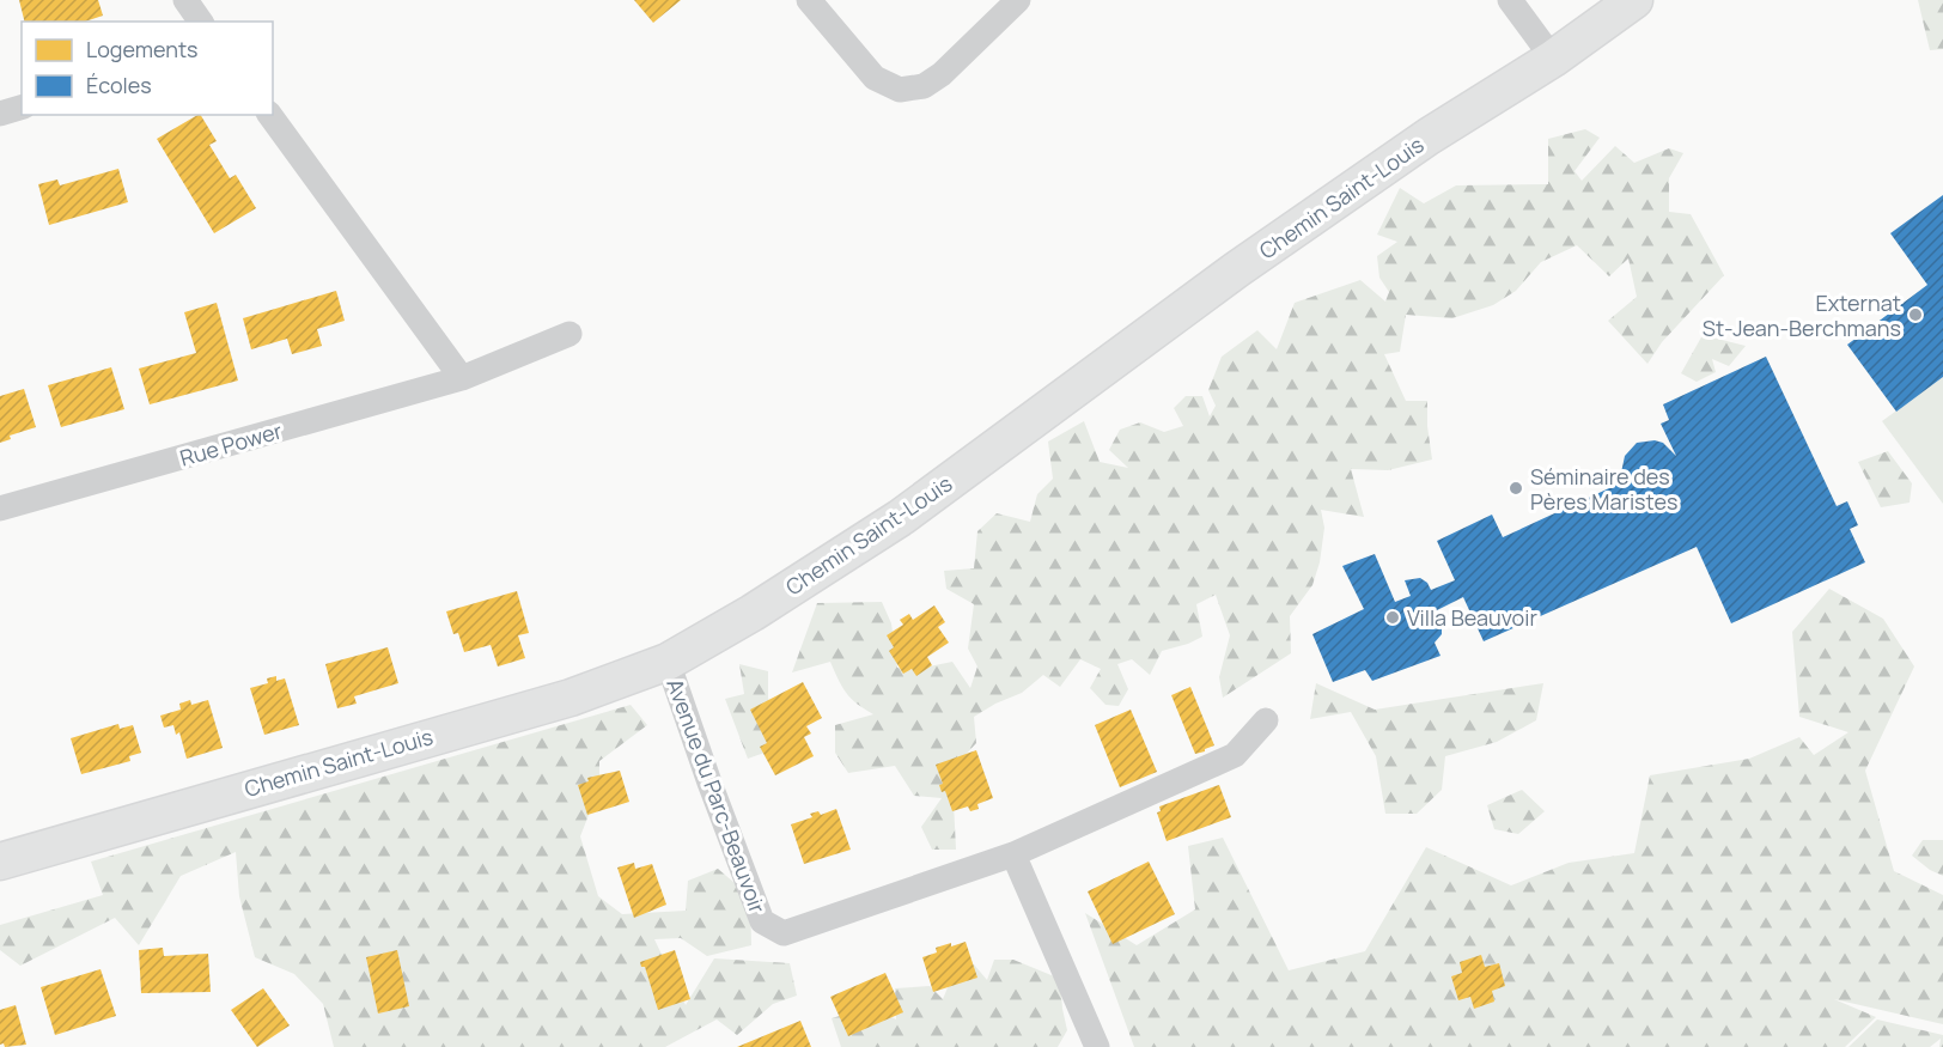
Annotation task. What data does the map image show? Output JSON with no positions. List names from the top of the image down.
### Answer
{
  "streets": {
    "street": ["Chemin Saint-Louis", "Rue Power", "Avenue du Parc-Beauvoir"]
  },
  "crossings": [
    ["Chemin Saint-Louis", "Avenue du Parc-Beauvoir"]
  ],
  "places": ["Externat St-Jean-Berchmans", "Séminaire des Pères Maristes", "Villa Beauvoir"],
  "legend": ["Logements", "Écoles"]
}
